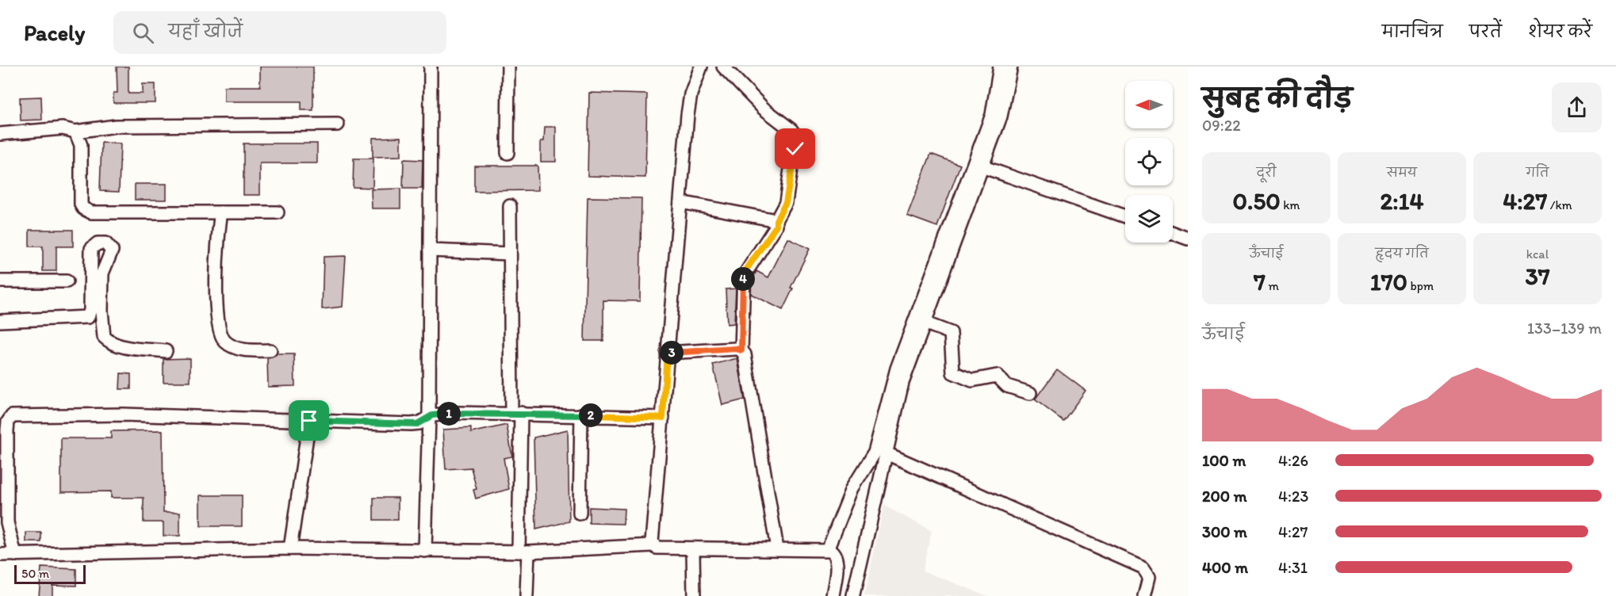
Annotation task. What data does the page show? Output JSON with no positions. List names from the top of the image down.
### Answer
{
  "scale_bar": "50 m",
  "north": "left",
  "page": {
    "header": "Pacely",
    "search": "यहाँ खोजें",
    "nav": ["मानचित्र", "परतें", "शेयर करें"],
    "heading": ["सुबह की दौड़", "09:22"],
    "stats": [
      ["दूरी", "0.50 km"],
      ["समय", "2:14"],
      ["गति", "4:27 /km"],
      ["ऊँचाई", "7 m"],
      ["हृदय गति", "170 bpm"],
      ["kcal", "37"]
    ],
    "pins": [
      "4",
      "3",
      "1",
      "2"
    ],
    "chart": ["ऊँचाई", "133–139 m"],
    "list": [
      {
        "name": "100 m",
        "note": "4:26"
      },
      {
        "name": "200 m",
        "note": "4:23"
      },
      {
        "name": "300 m",
        "note": "4:27"
      },
      {
        "name": "400 m",
        "note": "4:31"
      }
    ],
    "scale": "50 m"
  }
}
